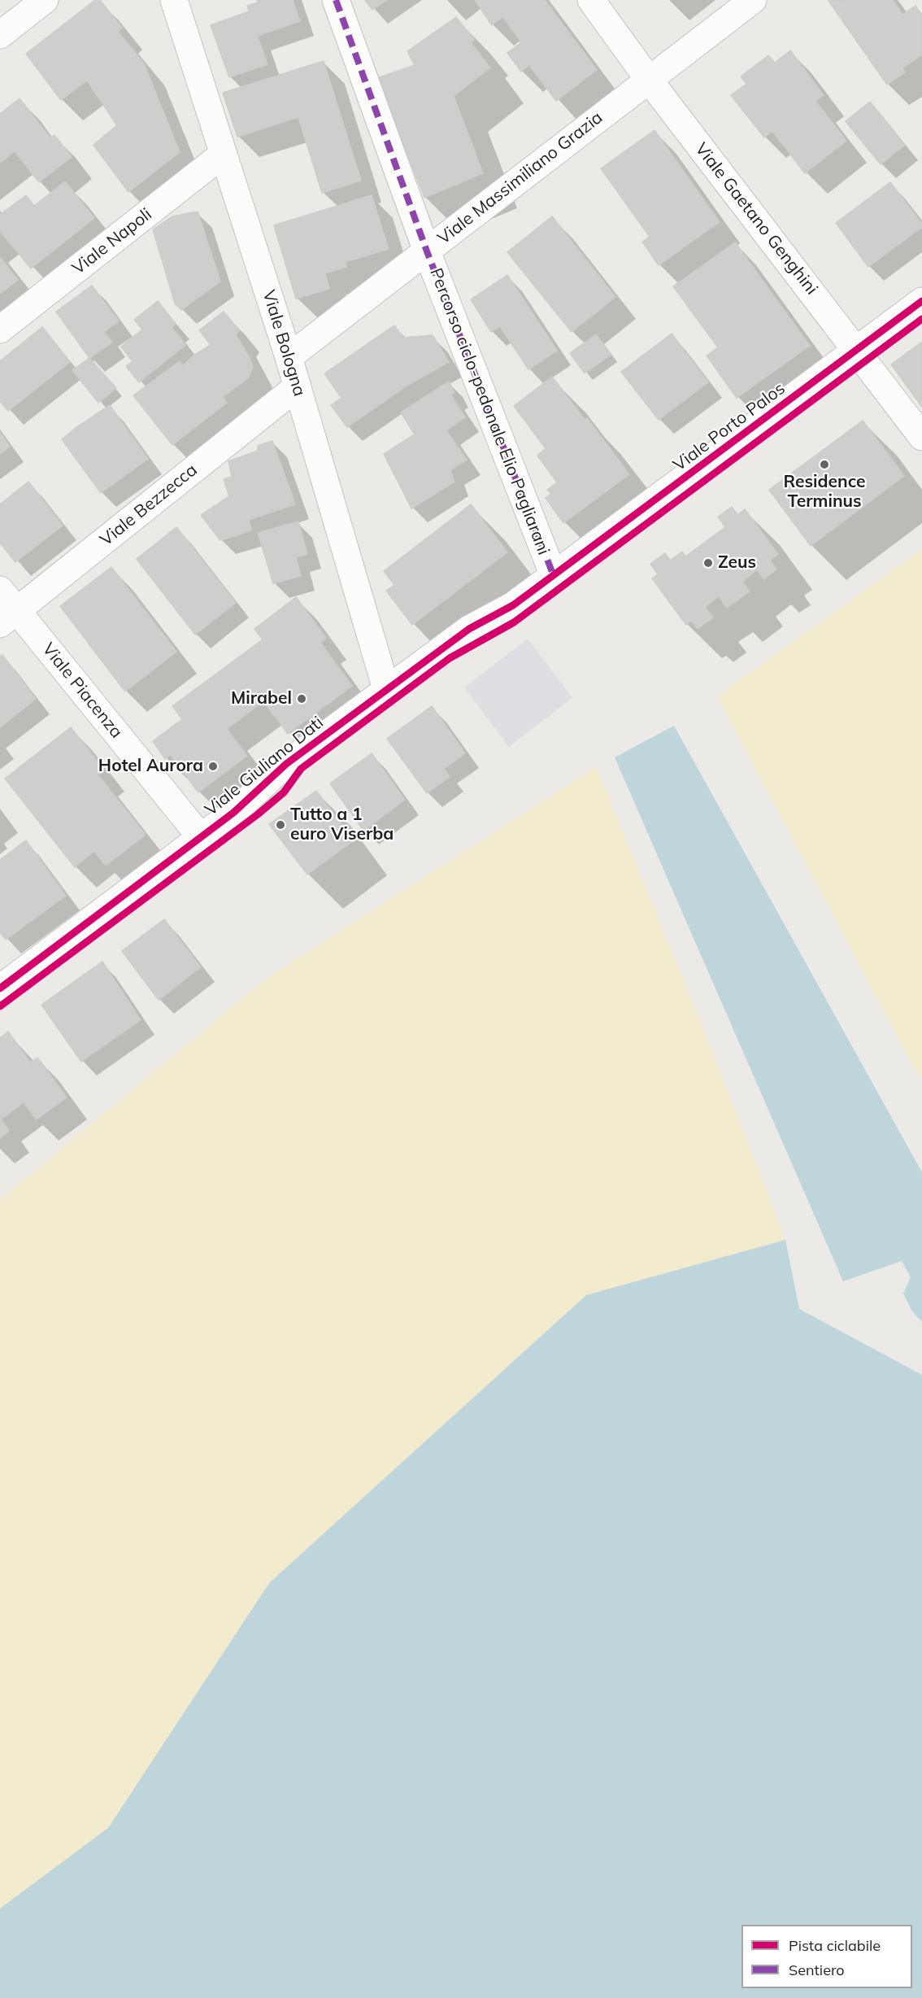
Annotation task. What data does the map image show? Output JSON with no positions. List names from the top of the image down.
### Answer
{
  "streets": {
    "street": [
      "Viale Massimiliano Grazia",
      "Viale Gaetano Genghini",
      "Viale Napoli",
      "Viale Bologna",
      "Percorso ciclo-pedonale Elio Pagliarani",
      "Viale Porto Palos",
      "Viale Bezzecca",
      "Viale Piacenza",
      "Viale Giuliano Dati"
    ]
  },
  "crossings": [
    ["Viale Massimiliano Grazia", "Viale Gaetano Genghini"],
    ["Viale Massimiliano Grazia", "Viale Bologna"],
    ["Viale Massimiliano Grazia", "Percorso ciclo-pedonale Elio Pagliarani"],
    ["Viale Gaetano Genghini", "Viale Porto Palos"],
    ["Viale Napoli", "Viale Bologna"],
    ["Viale Bologna", "Viale Bezzecca"],
    ["Viale Bologna", "Viale Giuliano Dati"],
    ["Percorso ciclo-pedonale Elio Pagliarani", "Viale Porto Palos"],
    ["Percorso ciclo-pedonale Elio Pagliarani", "Viale Giuliano Dati"],
    ["Viale Porto Palos", "Viale Giuliano Dati"],
    ["Viale Bezzecca", "Viale Piacenza"],
    ["Viale Piacenza", "Viale Giuliano Dati"]
  ],
  "places": [
    "Residence Terminus",
    "Zeus",
    "Mirabel",
    "Hotel Aurora",
    "Tutto a 1 euro Viserba"
  ],
  "legend": ["Pista ciclabile", "Sentiero"]
}
